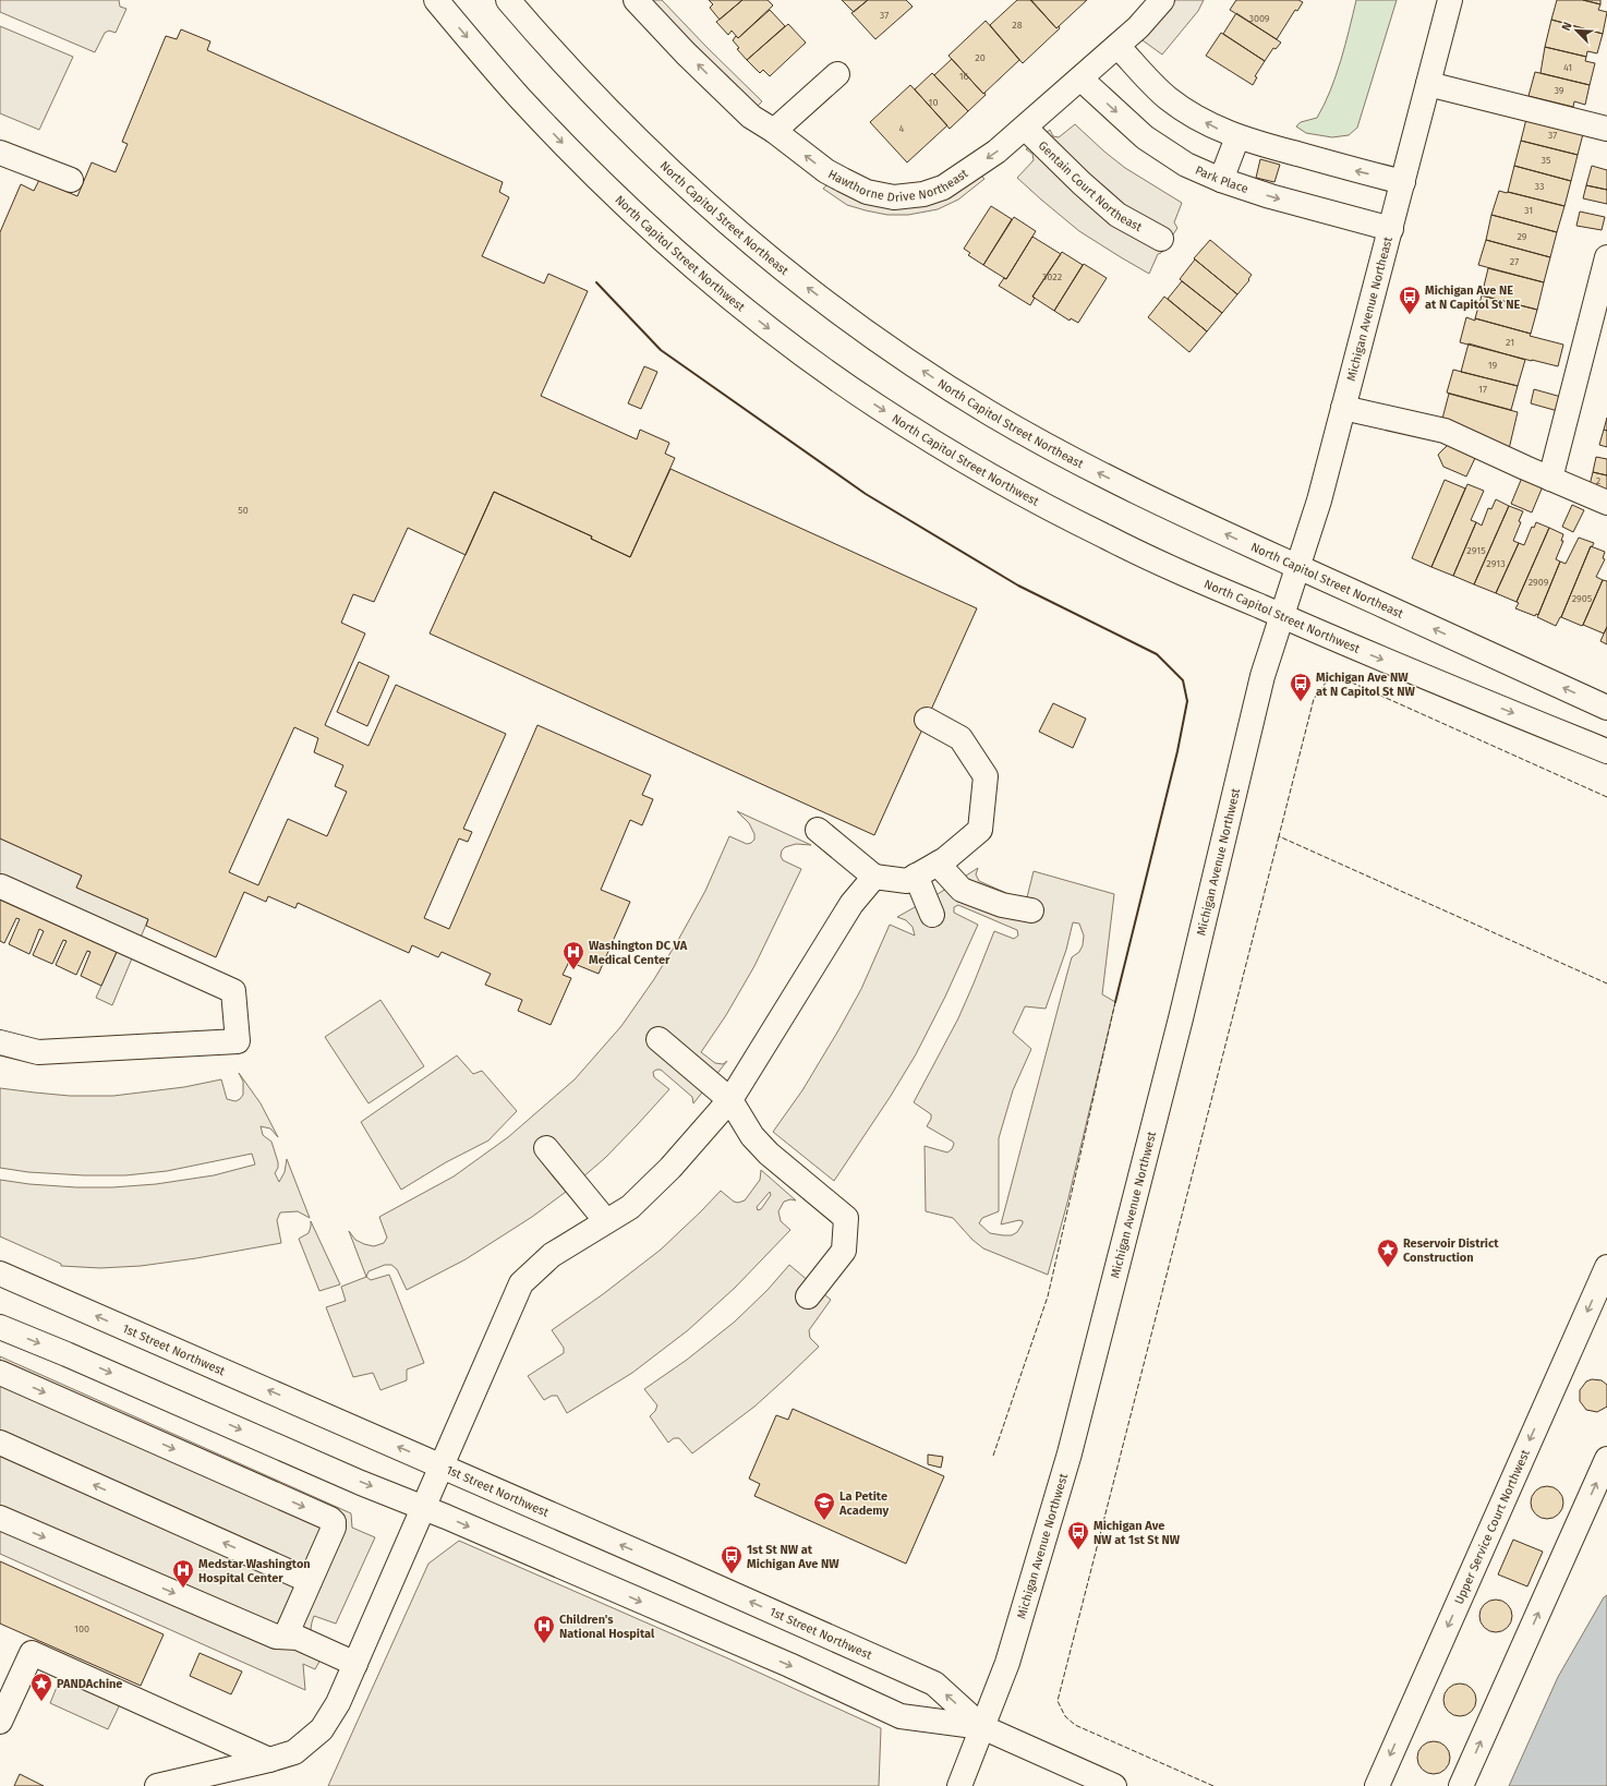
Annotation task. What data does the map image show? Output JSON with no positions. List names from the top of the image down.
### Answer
{
  "streets": {
    "street": [
      "Hawthorne Drive Northeast",
      "Park Place",
      "Gentain Court Northeast",
      "North Capitol Street Northeast",
      "North Capitol Street Northwest",
      "Michigan Avenue Northeast",
      "Michigan Avenue Northwest",
      "1st Street Northwest",
      "Upper Service Court Northwest"
    ]
  },
  "crossings": [
    ["Hawthorne Drive Northeast", "Park Place"],
    ["Hawthorne Drive Northeast", "Gentain Court Northeast"],
    ["Park Place", "Michigan Avenue Northeast"],
    ["North Capitol Street Northeast", "Michigan Avenue Northeast"],
    ["North Capitol Street Northwest", "Michigan Avenue Northeast"],
    ["North Capitol Street Northwest", "Michigan Avenue Northwest"],
    ["Michigan Avenue Northeast", "Michigan Avenue Northwest"],
    ["Michigan Avenue Northwest", "1st Street Northwest"]
  ],
  "one_way": ["Hawthorne Drive Northeast", "North Capitol Street Northeast", "North Capitol Street Northwest"],
  "places": {
    "bus stop": [
      "Michigan Ave NE at N Capitol St NE",
      "Michigan Ave NW at N Capitol St NW",
      "Michigan Ave NW at 1st St NW",
      "1st St NW at Michigan Ave NW"
    ],
    "hospital": ["Washington DC VA Medical Center", "Medstar Washington Hospital Center", "Children's National Hospital"],
    "place": ["Reservoir District Construction", "PANDAchine"],
    "school or university": ["La Petite Academy"]
  },
  "house_numbers": [
    "37",
    "3009",
    "28",
    "20",
    "41",
    "16",
    "39",
    "10",
    "4",
    "37",
    "35",
    "33",
    "31",
    "29",
    "27",
    "3022",
    "21",
    "19",
    "17",
    "2",
    "50",
    "2915",
    "2913",
    "2909",
    "2905",
    "100"
  ],
  "north": "top left"
}
